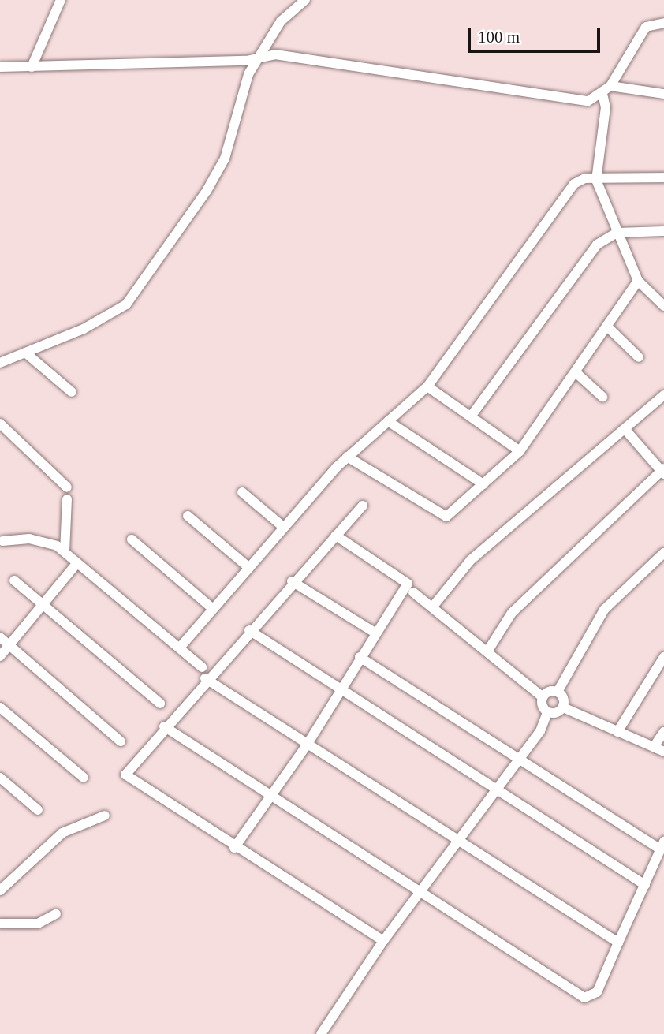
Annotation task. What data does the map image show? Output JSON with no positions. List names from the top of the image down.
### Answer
{
  "scale_bar": "100 m"
}
